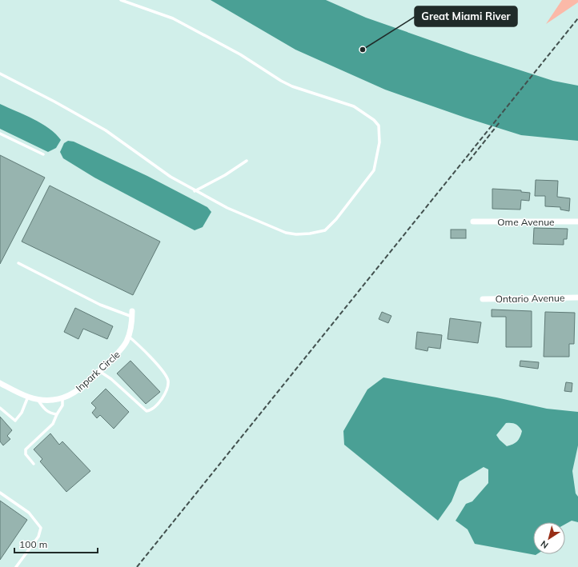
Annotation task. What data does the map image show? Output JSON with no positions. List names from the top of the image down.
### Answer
{
  "streets": {
    "street": ["Ome Avenue", "Ontario Avenue", "Inpark Circle"]
  },
  "places": ["Great Miami River"],
  "scale_bar": "100 m",
  "north": "bottom left"
}
